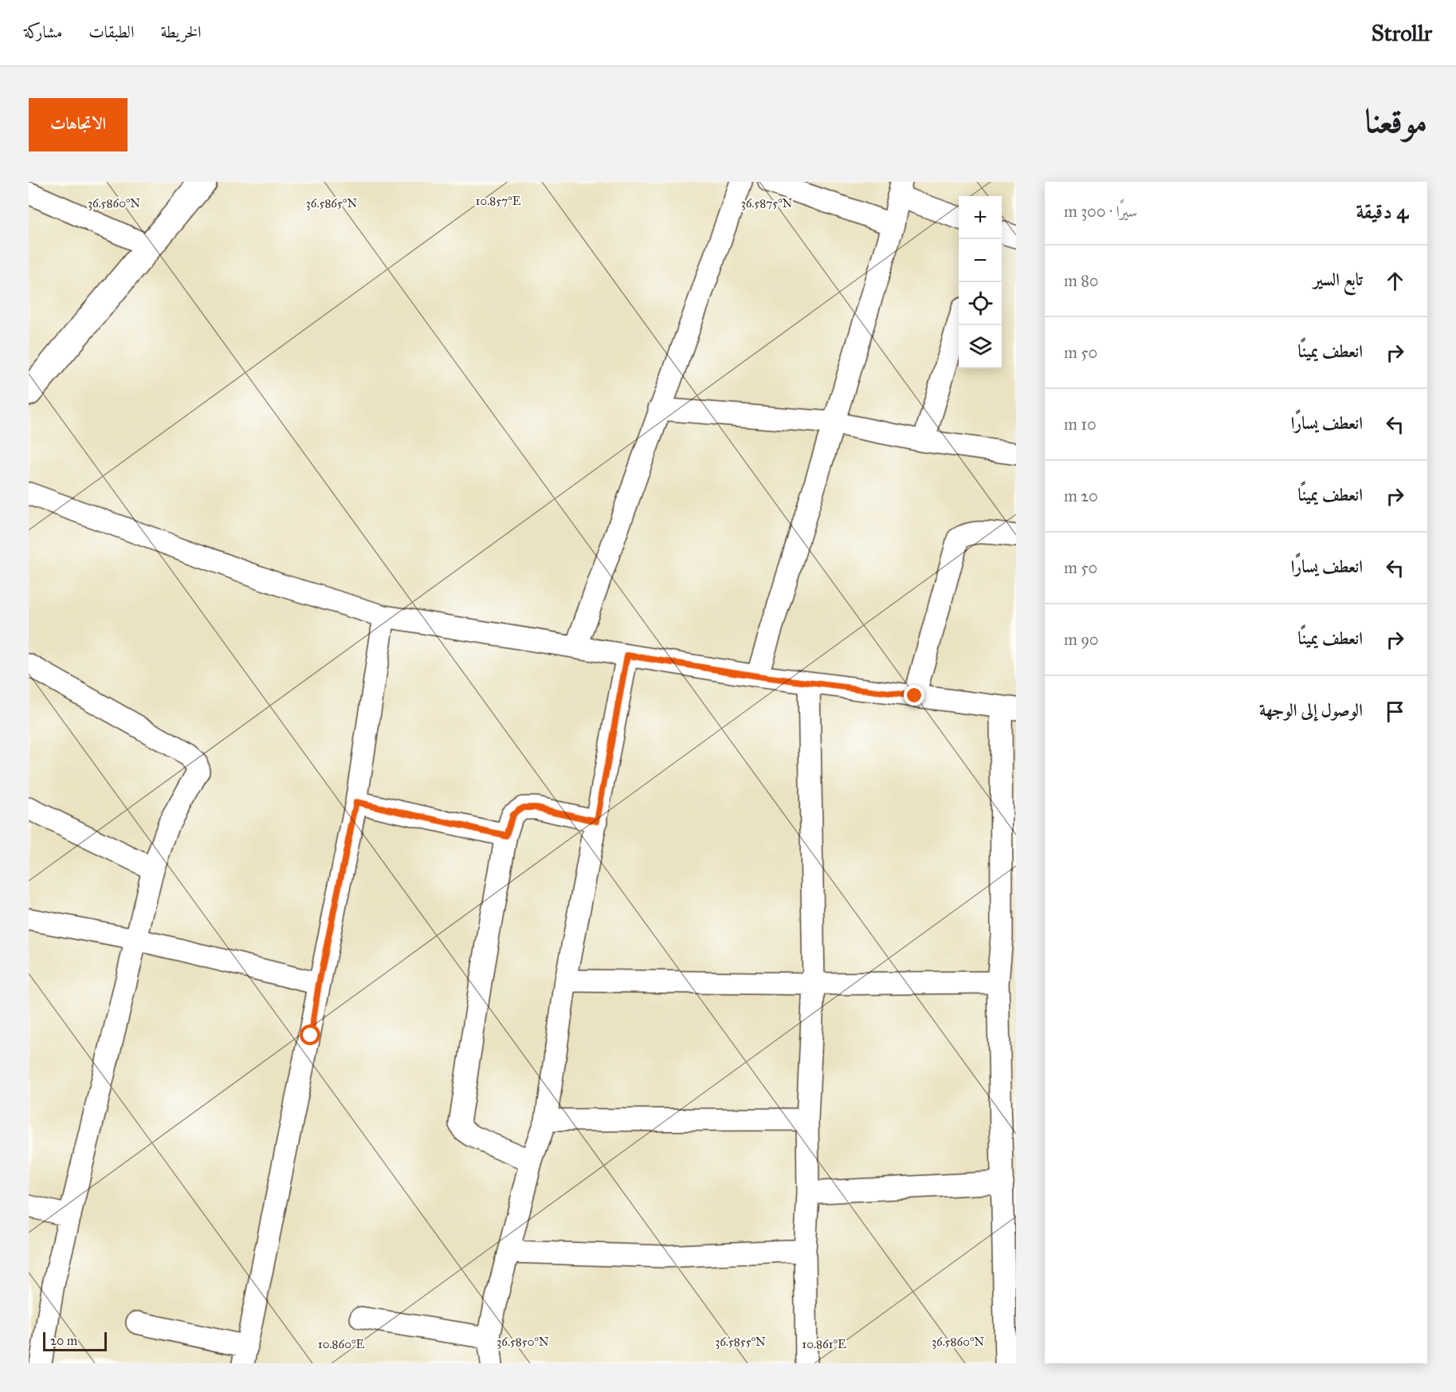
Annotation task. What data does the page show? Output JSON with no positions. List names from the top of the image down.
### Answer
{
  "scale_bar": "20 m",
  "page": {
    "header": "Strollr",
    "nav": ["الخريطة", "الطبقات", "مشاركة"],
    "title": "موقعنا",
    "buttons": "الاتجاهات",
    "heading": ["4 دقيقة", "سيرًا · 300 m"],
    "map_buttons": ["+", "−"],
    "list": [
      ["تابع السير", "80 m"],
      ["انعطف يمينًا", "50 m"],
      ["انعطف يسارًا", "10 m"],
      ["انعطف يمينًا", "20 m"],
      ["انعطف يسارًا", "50 m"],
      ["انعطف يمينًا", "90 m"],
      "الوصول إلى الوجهة"
    ],
    "scale": "20 m"
  },
  "coordinates": [
    "10.857°E",
    "36.5875°N",
    "36.5860°N",
    "36.5865°N",
    "36.5850°N",
    "36.5855°N",
    "10.860°E",
    "10.861°E"
  ]
}
